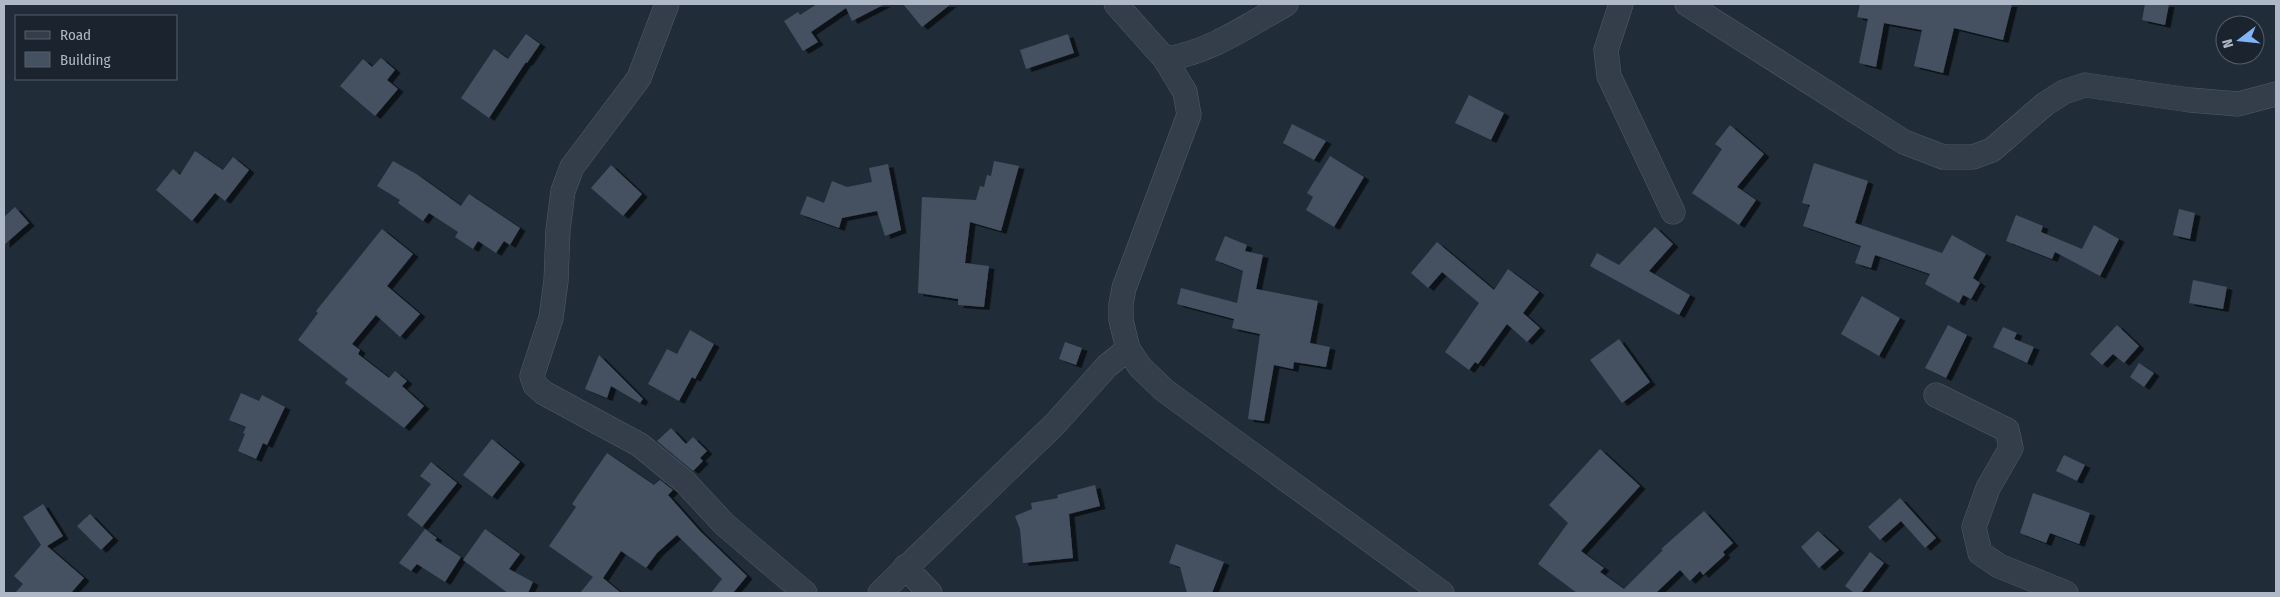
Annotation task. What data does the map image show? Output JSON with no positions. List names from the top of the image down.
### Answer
{
  "legend": ["Road", "Building"],
  "north": "left"
}
